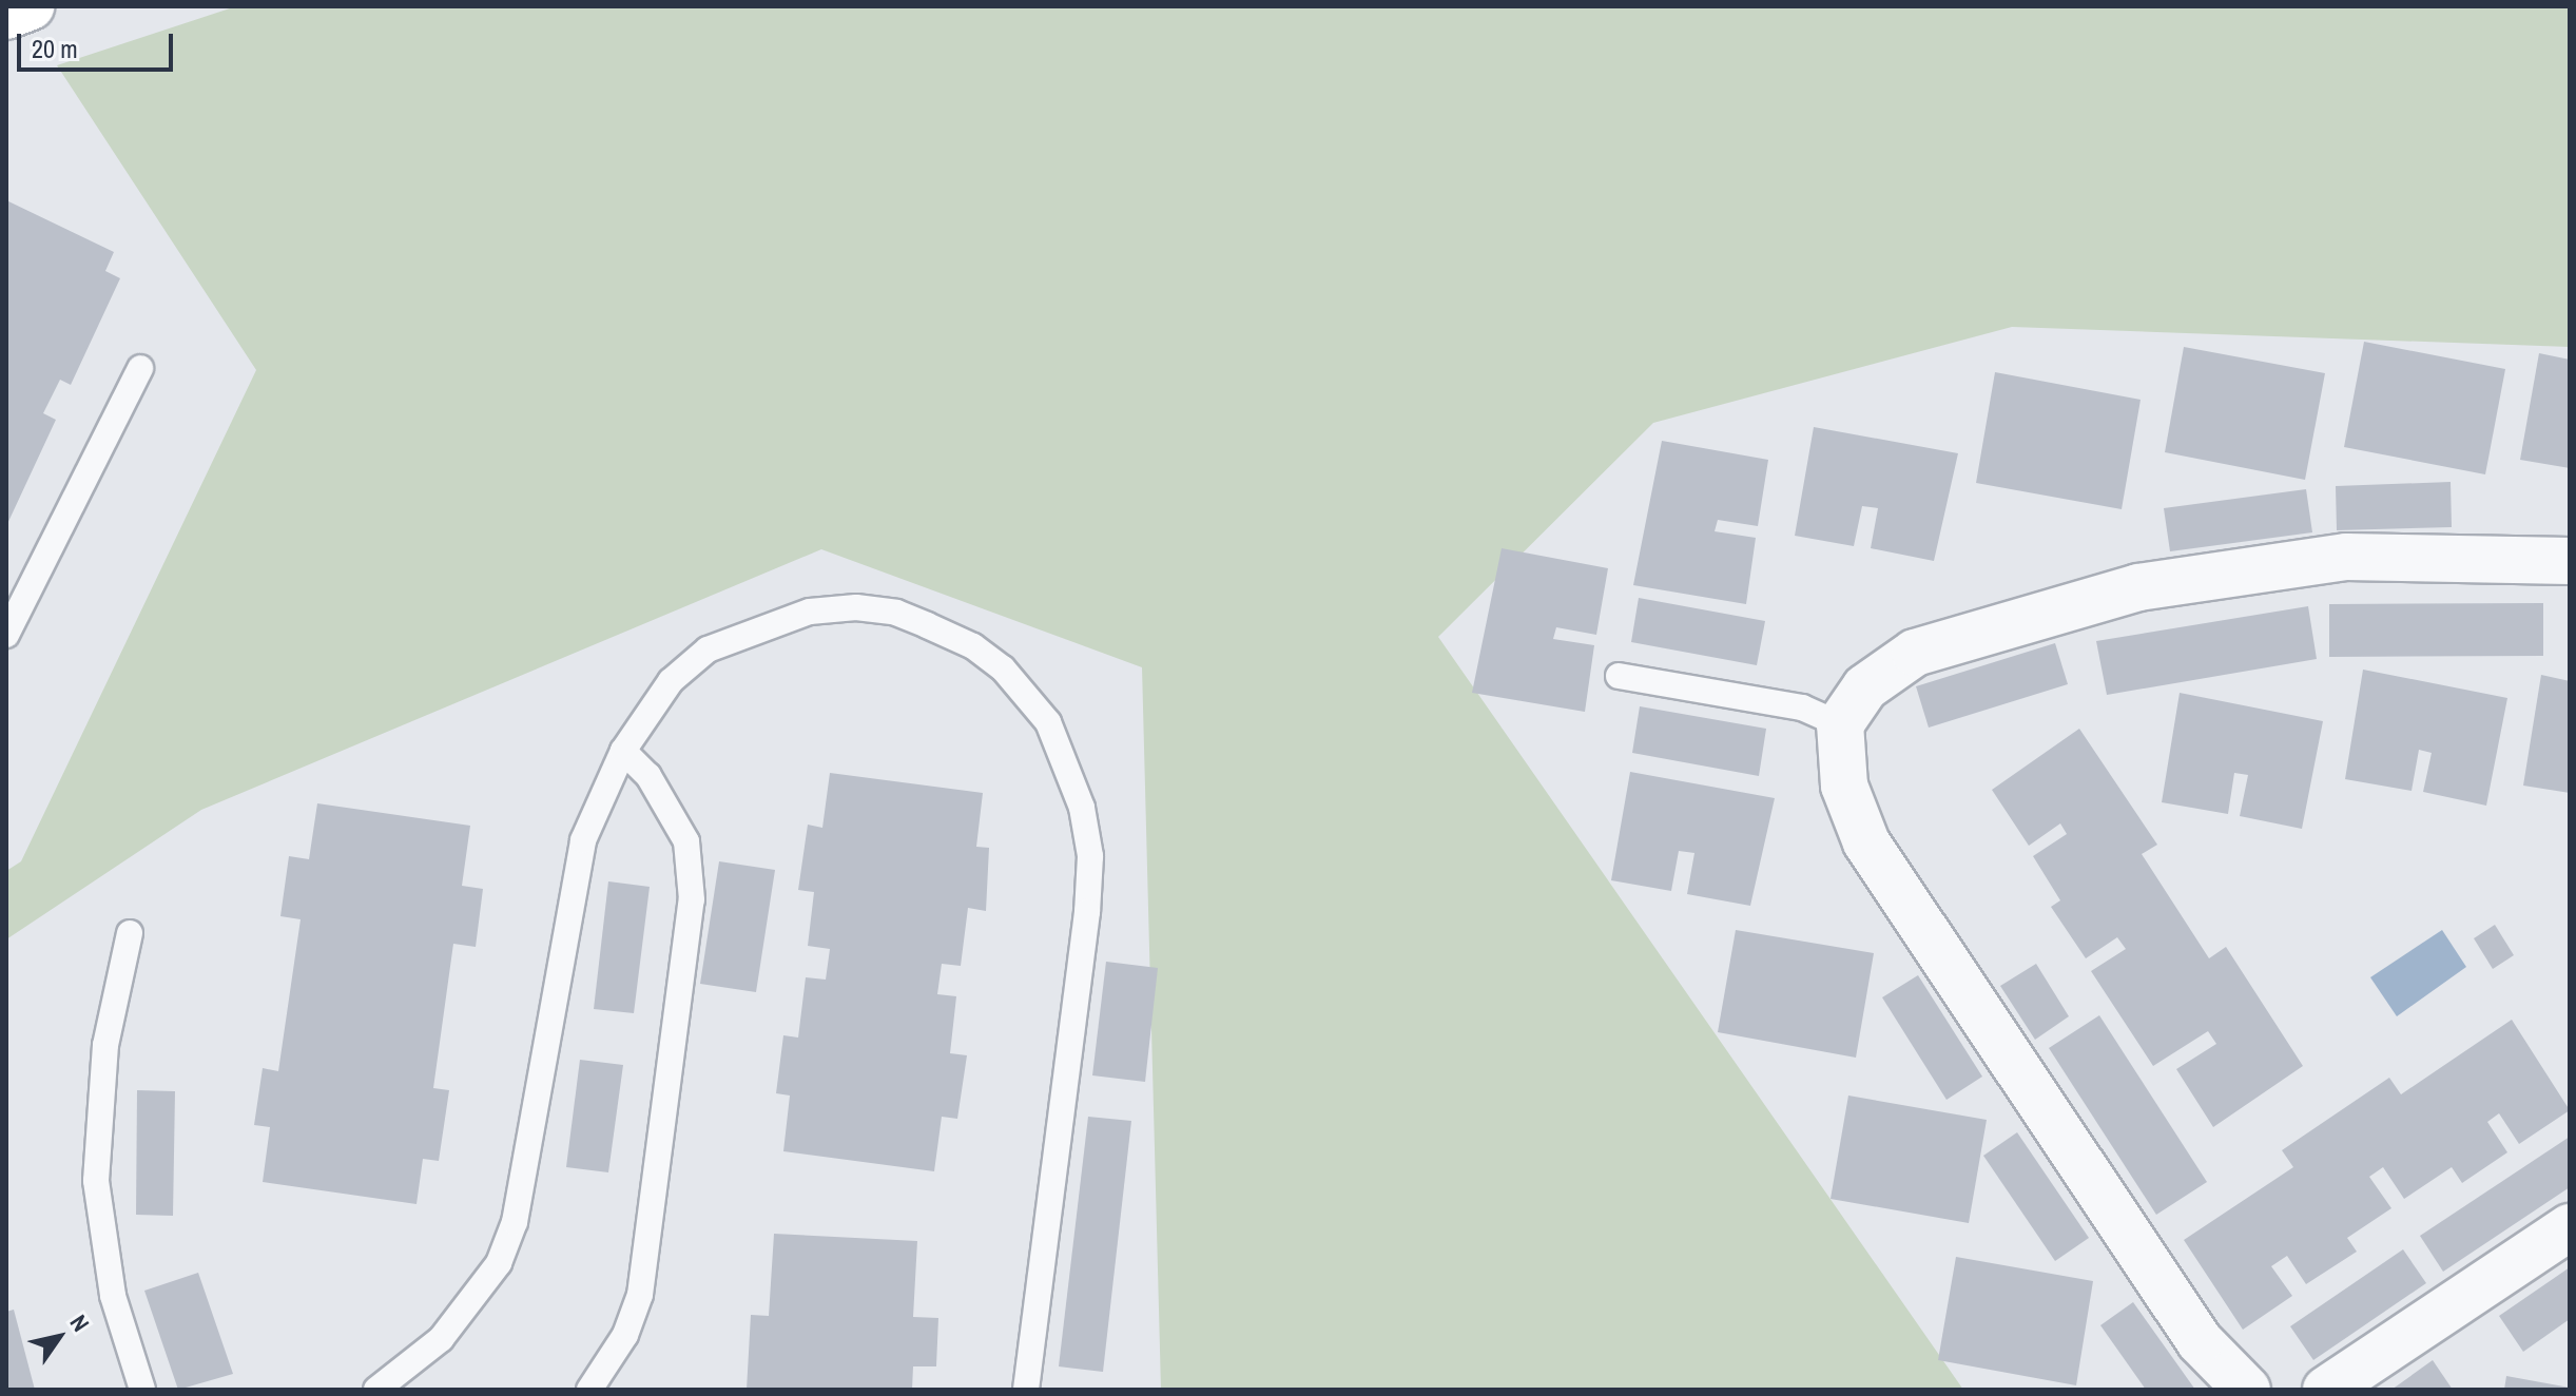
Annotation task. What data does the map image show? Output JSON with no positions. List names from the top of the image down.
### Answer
{
  "scale_bar": "20 m",
  "north": "top right"
}
